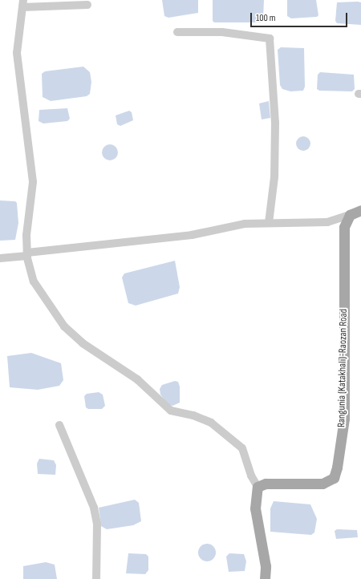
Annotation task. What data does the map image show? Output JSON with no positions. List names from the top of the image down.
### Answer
{
  "streets": {
    "main road": ["Rangunia (Katakhali)-Raozan Road"]
  },
  "scale_bar": "100 m"
}
